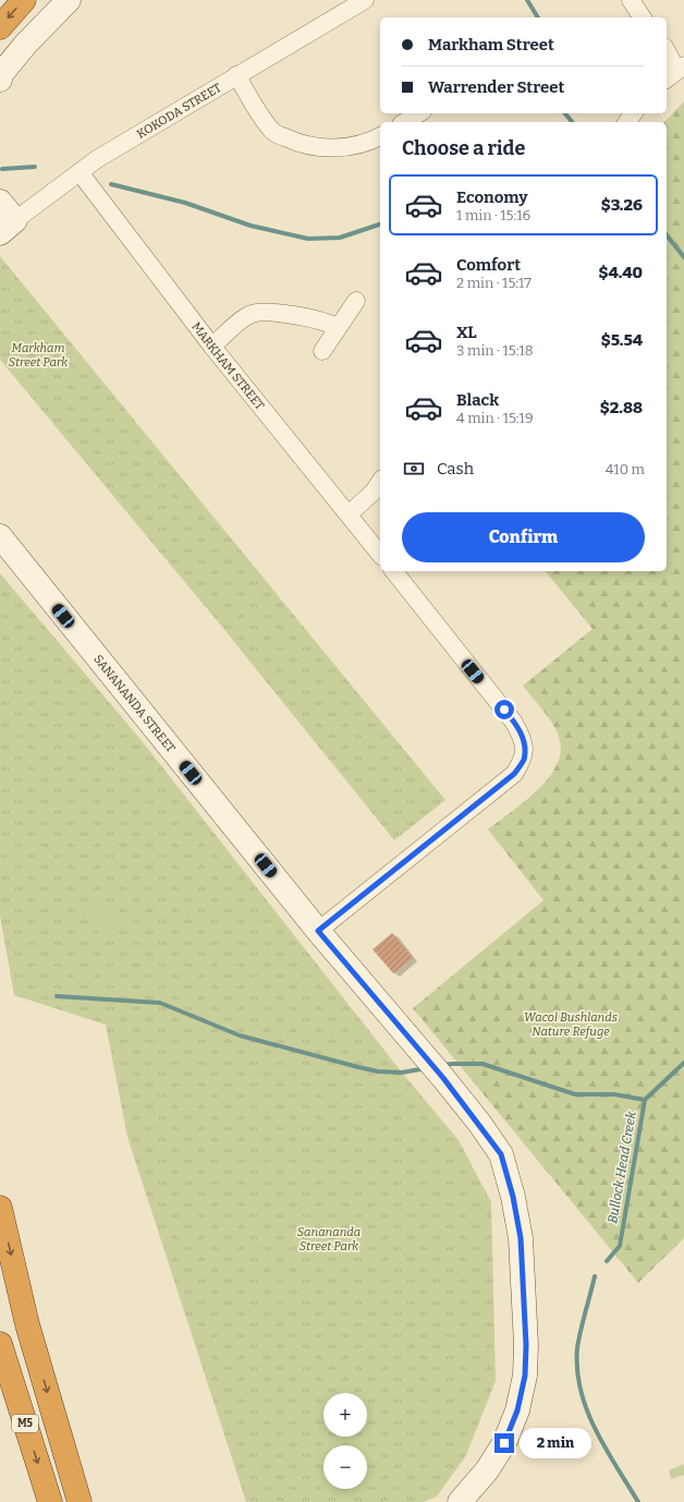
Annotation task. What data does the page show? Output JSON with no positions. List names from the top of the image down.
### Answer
{
  "streets": {
    "highway": ["M5"],
    "street": ["KOKODA STREET", "MARKHAM STREET", "SANANANDA STREET"]
  },
  "crossings": [
    ["KOKODA STREET", "MARKHAM STREET"]
  ],
  "water": ["Bullock Head Creek"],
  "parks": ["Markham Street Park", "Wacol Bushlands Nature Refuge", "Sanananda Street Park"],
  "page": {
    "banner": ["Markham Street", "Warrender Street"],
    "heading": "Choose a ride",
    "list": [
      {
        "name": "Economy",
        "note": "1 min · 15:16",
        "value": "$3.26"
      },
      {
        "name": "Comfort",
        "note": "2 min · 15:17",
        "value": "$4.40"
      },
      {
        "name": "XL",
        "note": "3 min · 15:18",
        "value": "$5.54"
      },
      {
        "name": "Black",
        "note": "4 min · 15:19",
        "value": "$2.88"
      }
    ],
    "pay": ["Cash", "410 m"],
    "buttons": "Confirm",
    "map_buttons": ["+", "−"],
    "bubble": "2 min"
  }
}
